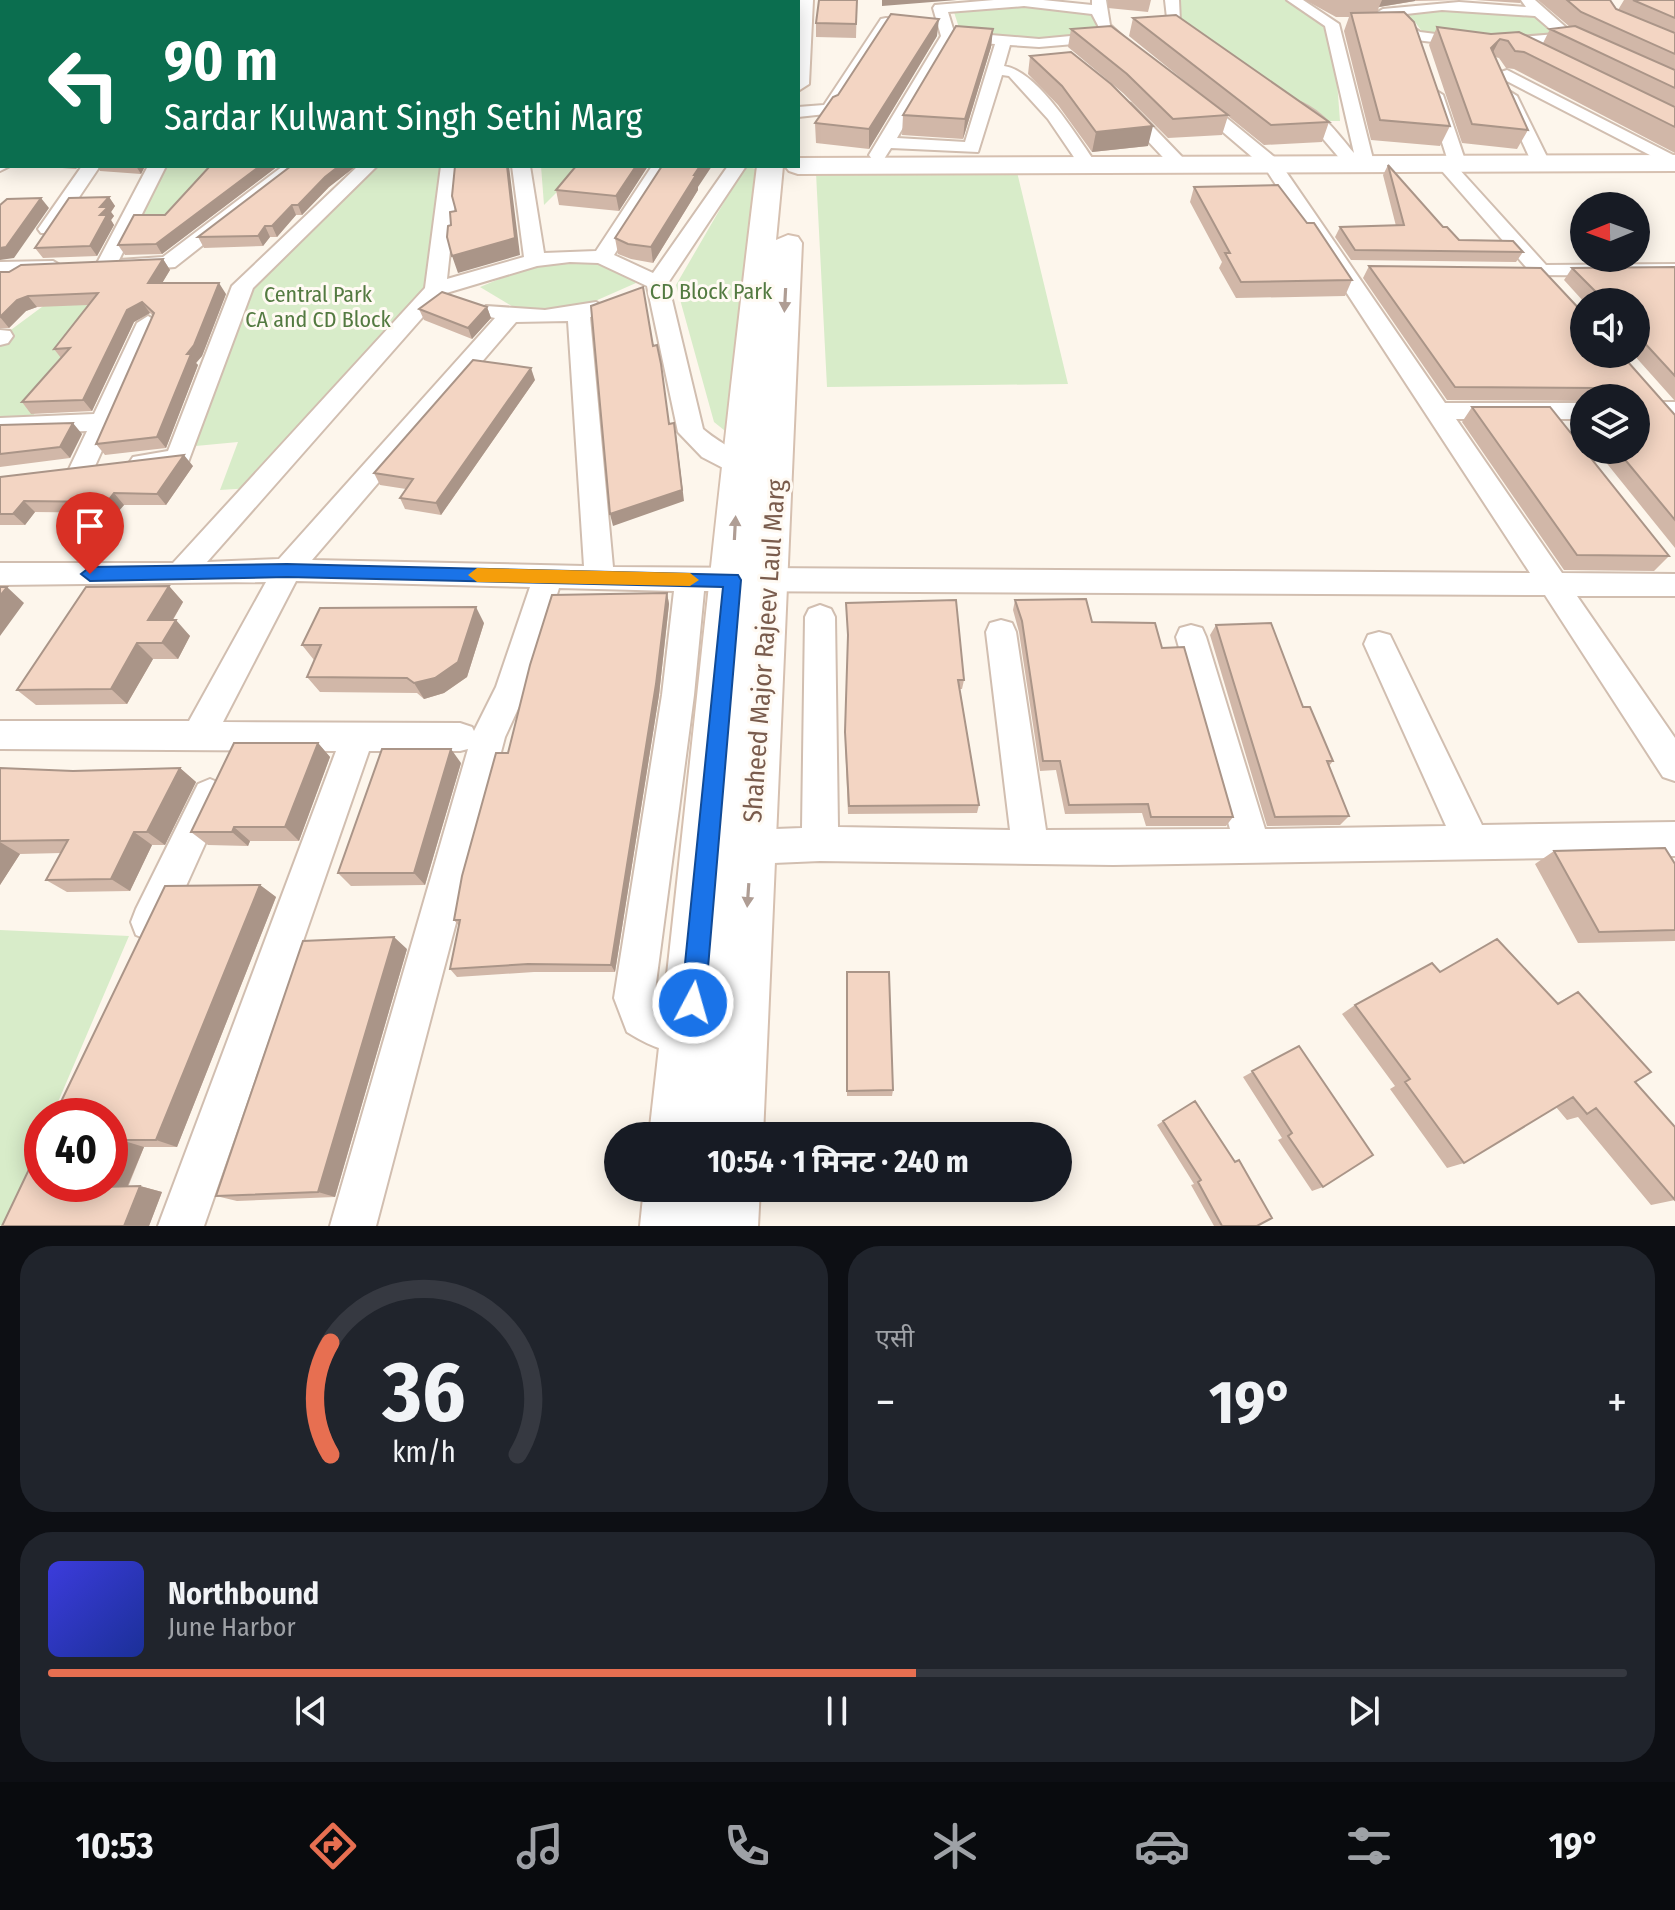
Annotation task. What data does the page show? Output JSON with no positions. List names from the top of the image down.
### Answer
{
  "streets": {
    "street": ["Shaheed Major Rajeev Laul Marg"]
  },
  "parks": ["CD Block Park", "Central Park CA and CD Block"],
  "north": "left",
  "page": {
    "turn": ["90 m", "Sardar Kulwant Singh Sethi Marg"],
    "limit": "40",
    "trip": "10:54 · 1 मिनट · 240 m",
    "tile": "एसी",
    "heat": ["−", "19°", "+"],
    "song": ["Northbound", "June Harbor"],
    "tabs": ["10:53", "19°"],
    "gauge": ["36", "km/h"]
  }
}
